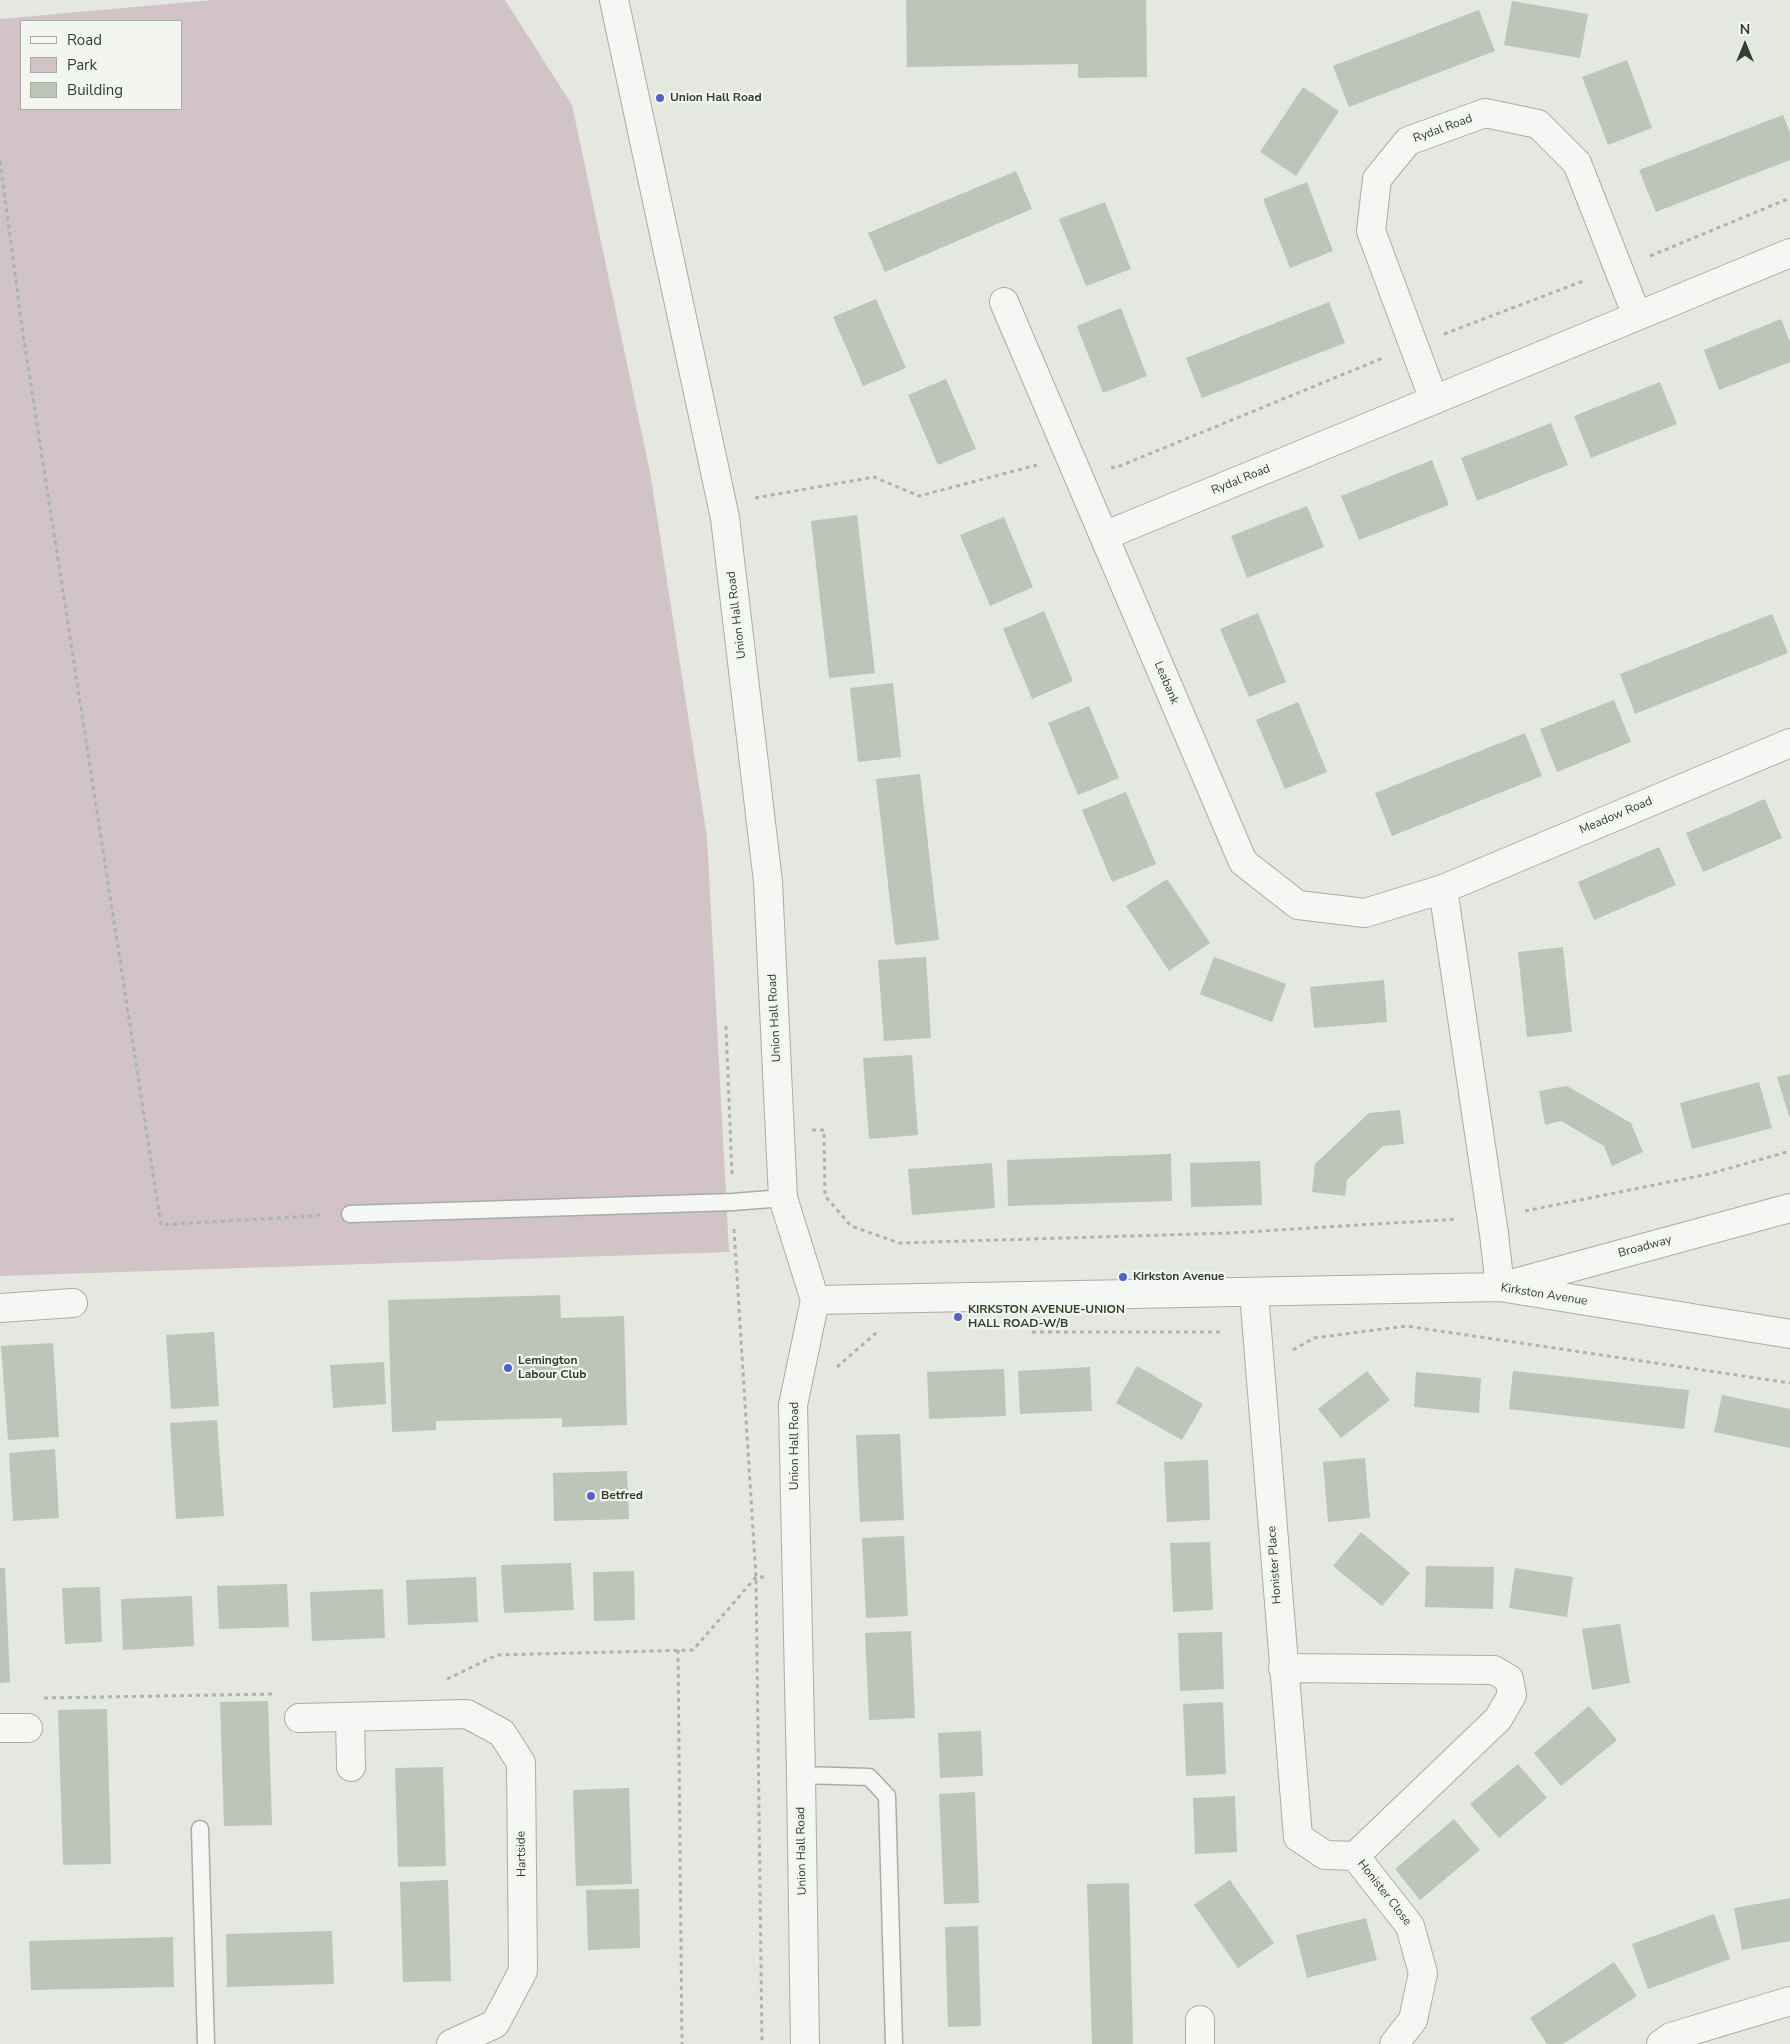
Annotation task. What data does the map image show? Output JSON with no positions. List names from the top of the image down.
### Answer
{
  "streets": {
    "street": [
      "Rydal Road",
      "Union Hall Road",
      "Leabank",
      "Meadow Road",
      "Broadway",
      "Kirkston Avenue",
      "Honister Place",
      "Hartside",
      "Honister Close"
    ]
  },
  "crossings": [
    ["Rydal Road", "Leabank"],
    ["Union Hall Road", "Kirkston Avenue"],
    ["Leabank", "Meadow Road"],
    ["Broadway", "Kirkston Avenue"],
    ["Kirkston Avenue", "Honister Place"],
    ["Honister Place", "Honister Close"]
  ],
  "places": [
    "Union Hall Road",
    "Kirkston Avenue",
    "KIRKSTON AVENUE-UNION HALL ROAD-W/B",
    "Lemington Labour Club",
    "Betfred"
  ],
  "legend": ["Road", "Park", "Building"],
  "north": "top"
}
